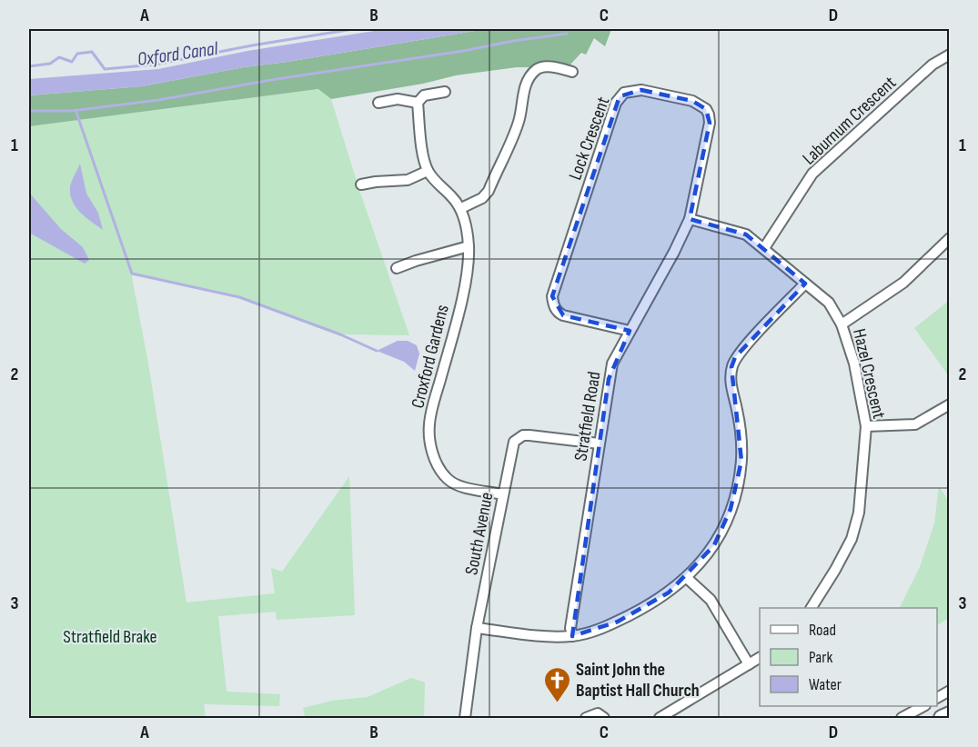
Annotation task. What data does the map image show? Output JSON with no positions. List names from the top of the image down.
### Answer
{
  "streets": {
    "street": [
      "Laburnum Crescent",
      "Lock Crescent",
      "Croxford Gardens",
      "Hazel Crescent",
      "Stratfield Road",
      "South Avenue"
    ]
  },
  "crossings": [
    ["Laburnum Crescent", "Hazel Crescent"],
    ["Lock Crescent", "Hazel Crescent"],
    ["Lock Crescent", "Stratfield Road"],
    ["Croxford Gardens", "South Avenue"],
    ["Hazel Crescent", "Stratfield Road"],
    ["Stratfield Road", "South Avenue"]
  ],
  "water": ["Oxford Canal"],
  "parks": ["Stratfield Brake"],
  "places": {
    "church": ["Saint John the Baptist Hall Church"]
  },
  "legend": ["Road", "Park", "Water"],
  "grid": {
    "columns": [
      "A",
      "B",
      "C",
      "D"
    ],
    "rows": ["1", "2", "3"]
  }
}
